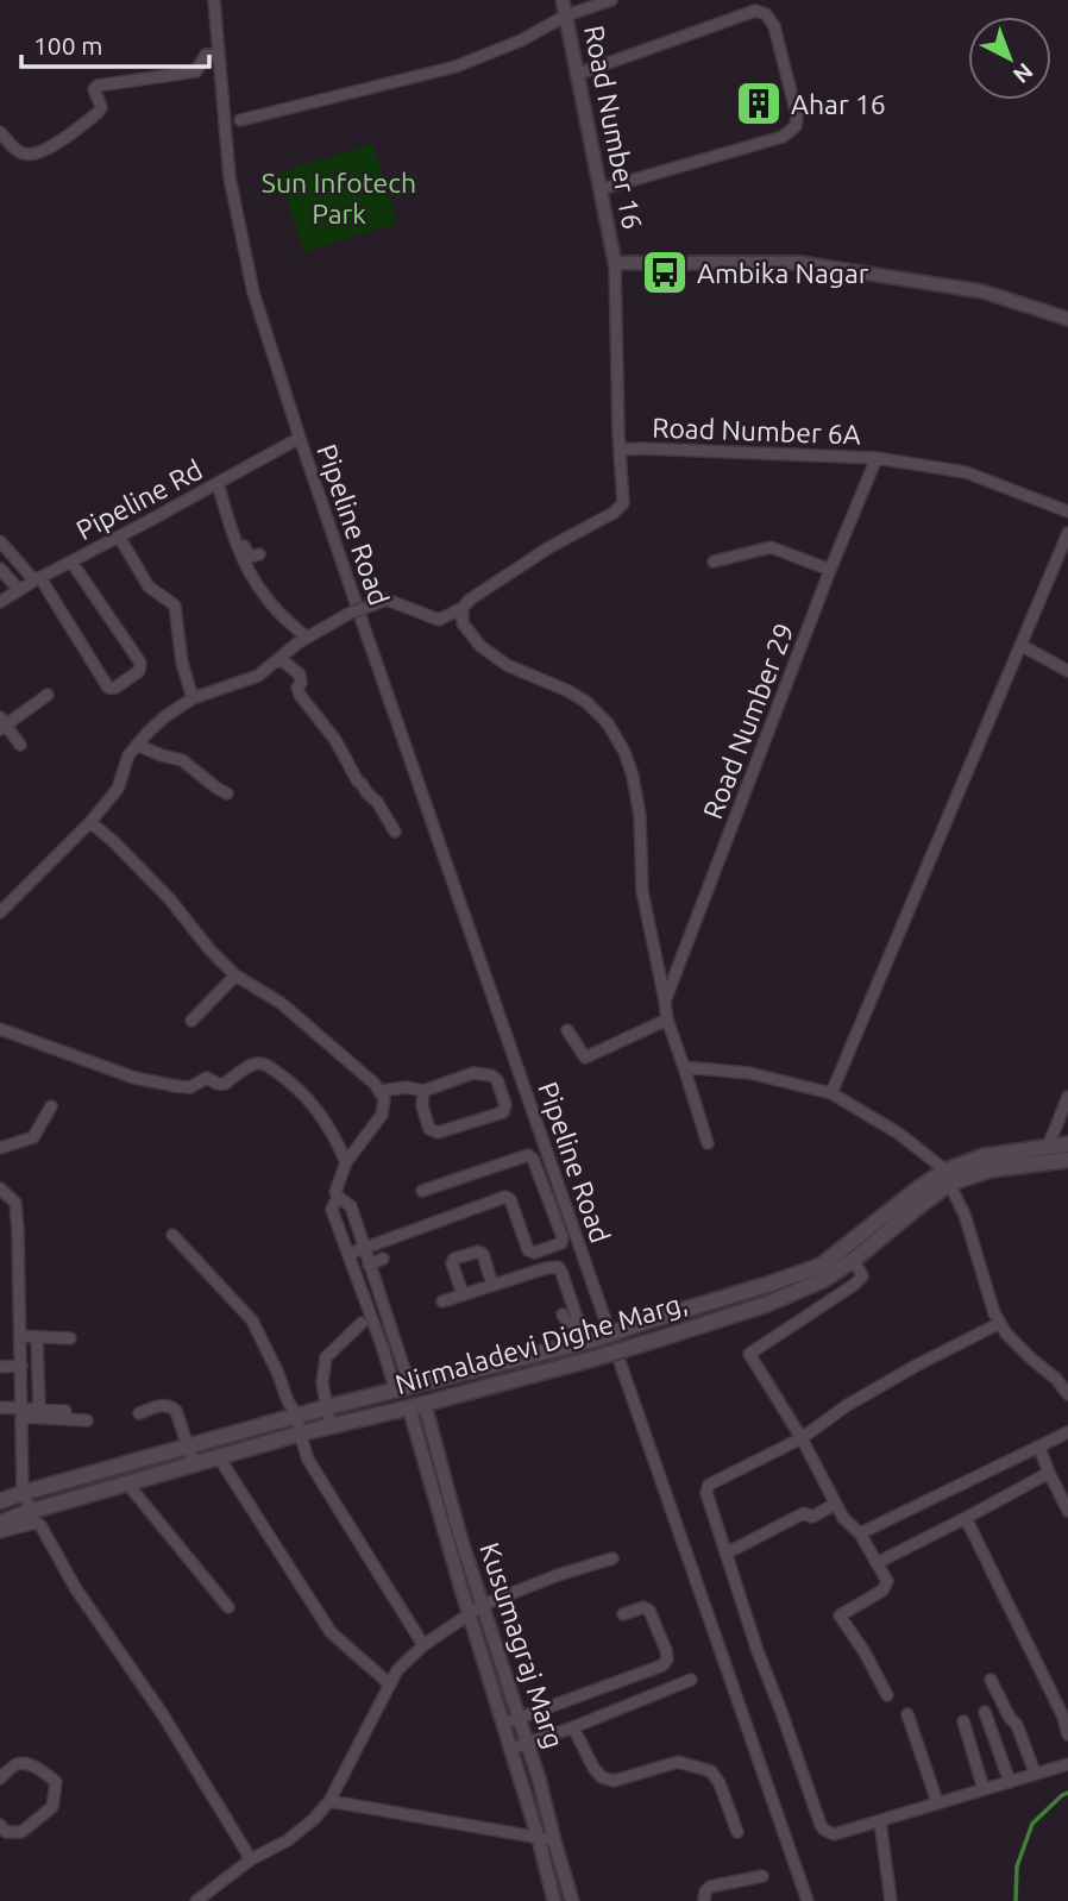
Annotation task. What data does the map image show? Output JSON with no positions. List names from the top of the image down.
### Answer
{
  "streets": {
    "main road": ["Nirmaladevi Dighe Marg,"],
    "street": [
      "Road Number 16",
      "Road Number 6A",
      "Pipeline Rd",
      "Pipeline Road",
      "Road Number 29",
      "Kusumagraj Marg"
    ]
  },
  "crossings": [
    ["Road Number 16", "Road Number 6A"],
    ["Road Number 6A", "Road Number 29"],
    ["Pipeline Rd", "Pipeline Road"],
    ["Nirmaladevi Dighe Marg,", "Kusumagraj Marg"]
  ],
  "parks": ["Sun Infotech Park"],
  "places": {
    "building": ["Ahar 16"],
    "bus stop": ["Ambika Nagar"]
  },
  "scale_bar": "100 m",
  "north": "bottom right"
}
